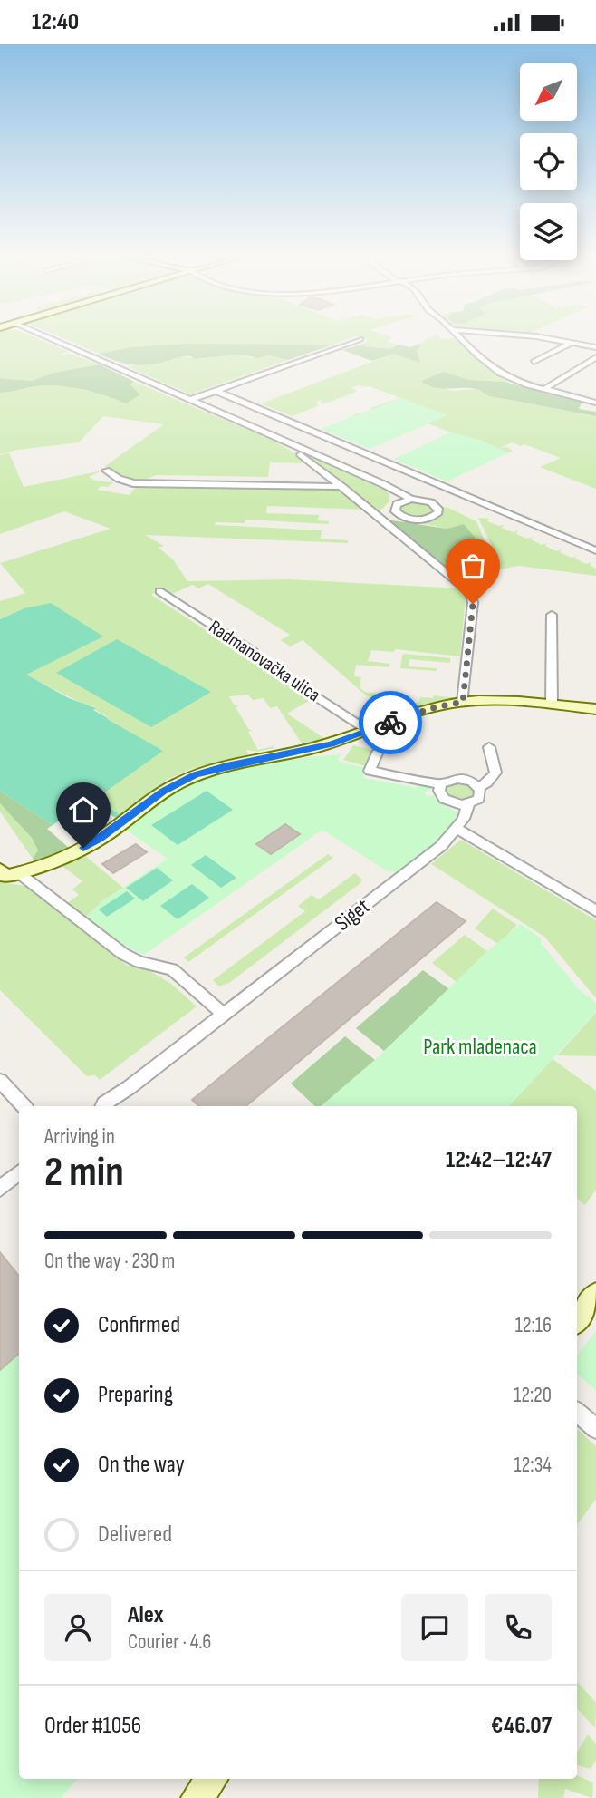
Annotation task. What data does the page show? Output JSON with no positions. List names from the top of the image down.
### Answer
{
  "streets": {
    "street": ["Radmanovačka ulica", "Siget"]
  },
  "parks": ["Park mladenaca"],
  "north": "bottom left",
  "page": {
    "status": "12:40",
    "heading": ["2 min", "Arriving in", "12:42–12:47"],
    "panel": [
      "Alex",
      "Courier · 4.6",
      "Order #1056",
      "€46.07"
    ],
    "bar": "On the way · 230 m",
    "list": [
      ["Confirmed", "12:16"],
      ["Preparing", "12:20"],
      ["On the way", "12:34"],
      "Delivered"
    ]
  }
}
